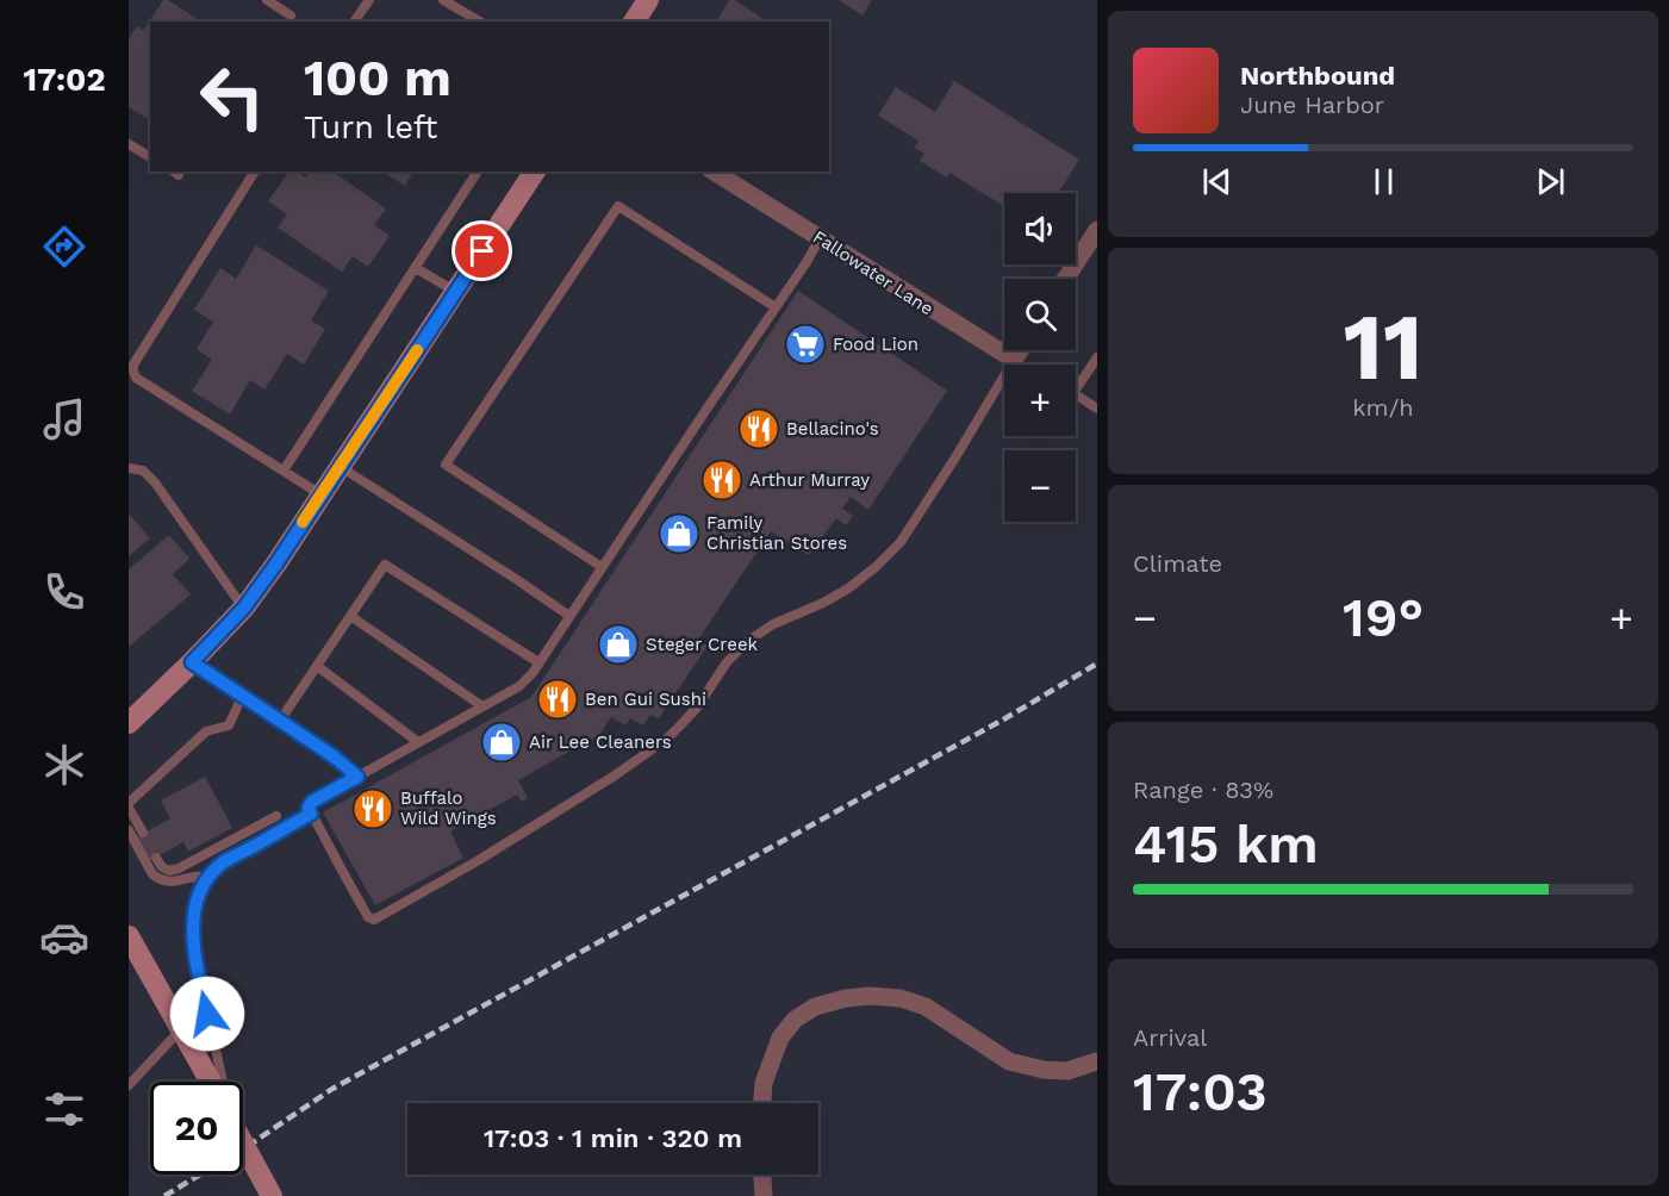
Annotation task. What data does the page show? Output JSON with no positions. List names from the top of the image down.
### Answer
{
  "streets": {
    "street": ["Fallowater Lane"]
  },
  "places": {
    "supermarket": ["Food Lion"],
    "restaurant": [
      "Bellacino's",
      "Arthur Murray",
      "Ben Gui Sushi",
      "Buffalo Wild Wings"
    ],
    "shop": ["Family Christian Stores", "Steger Creek", "Air Lee Cleaners"]
  },
  "page": {
    "tabs": "17:02",
    "turn": ["100 m", "Turn left"],
    "song": ["Northbound", "June Harbor"],
    "map_buttons": ["+", "−"],
    "tile": [
      ["11", "km/h"],
      "Climate",
      ["Range · 83%", "415 km"],
      ["Arrival", "17:03"]
    ],
    "heat": ["−", "19°", "+"],
    "limit": "20",
    "trip": "17:03 · 1 min · 320 m"
  }
}
